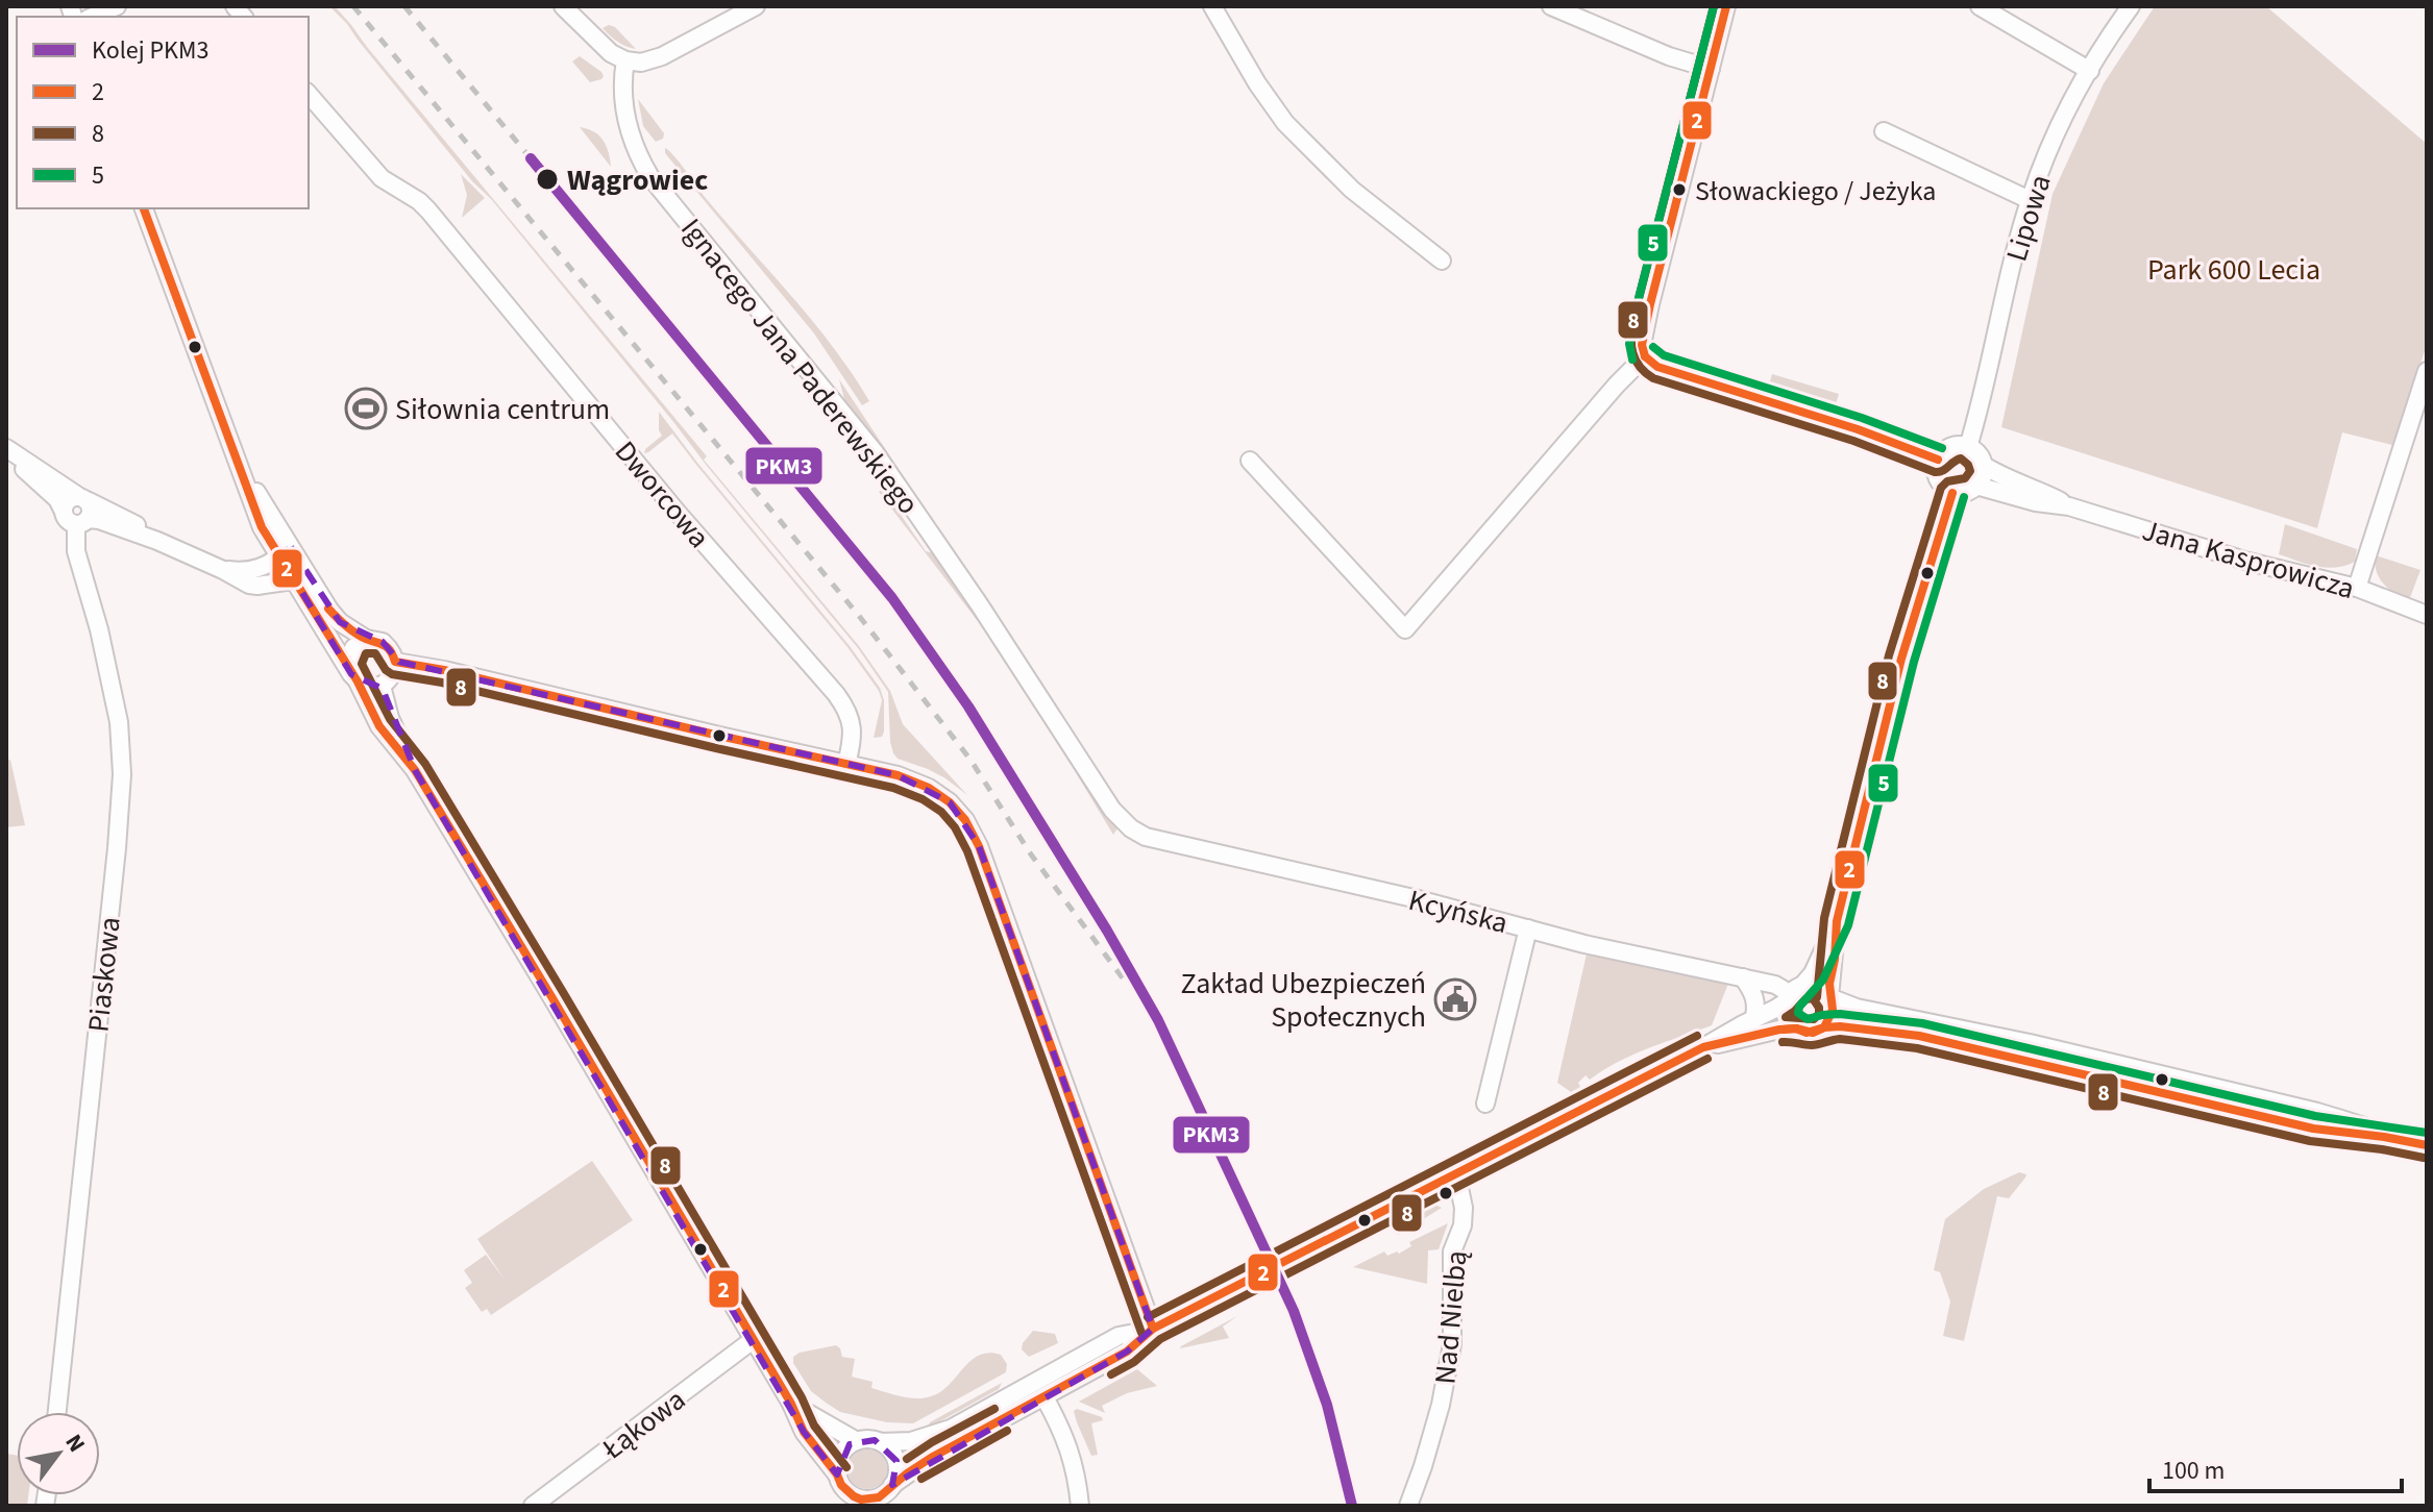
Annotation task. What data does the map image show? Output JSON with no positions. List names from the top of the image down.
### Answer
{
  "streets": {
    "street": [
      "Lipowa",
      "Ignacego Jana Paderewskiego",
      "Dworcowa",
      "Jana Kasprowicza",
      "Kcyńska",
      "Piaskowa",
      "Nad Nielbą",
      "Łąkowa"
    ]
  },
  "crossings": [
    ["Lipowa", "Jana Kasprowicza"],
    ["Ignacego Jana Paderewskiego", "Kcyńska"]
  ],
  "parks": ["Park 600 Lecia"],
  "places": {
    "other": ["Wągrowiec", "Słowackiego / Jeżyka"],
    "sports": ["Siłownia centrum"],
    "public building": ["Zakład Ubezpieczeń Społecznych"]
  },
  "lines": [
    "transit line 2",
    "transit line 8",
    "transit line 5",
    "rail line PKM3"
  ],
  "legend": [
    "Kolej PKM3",
    "2",
    "8",
    "5"
  ],
  "scale_bar": "100 m",
  "north": "top right"
}
